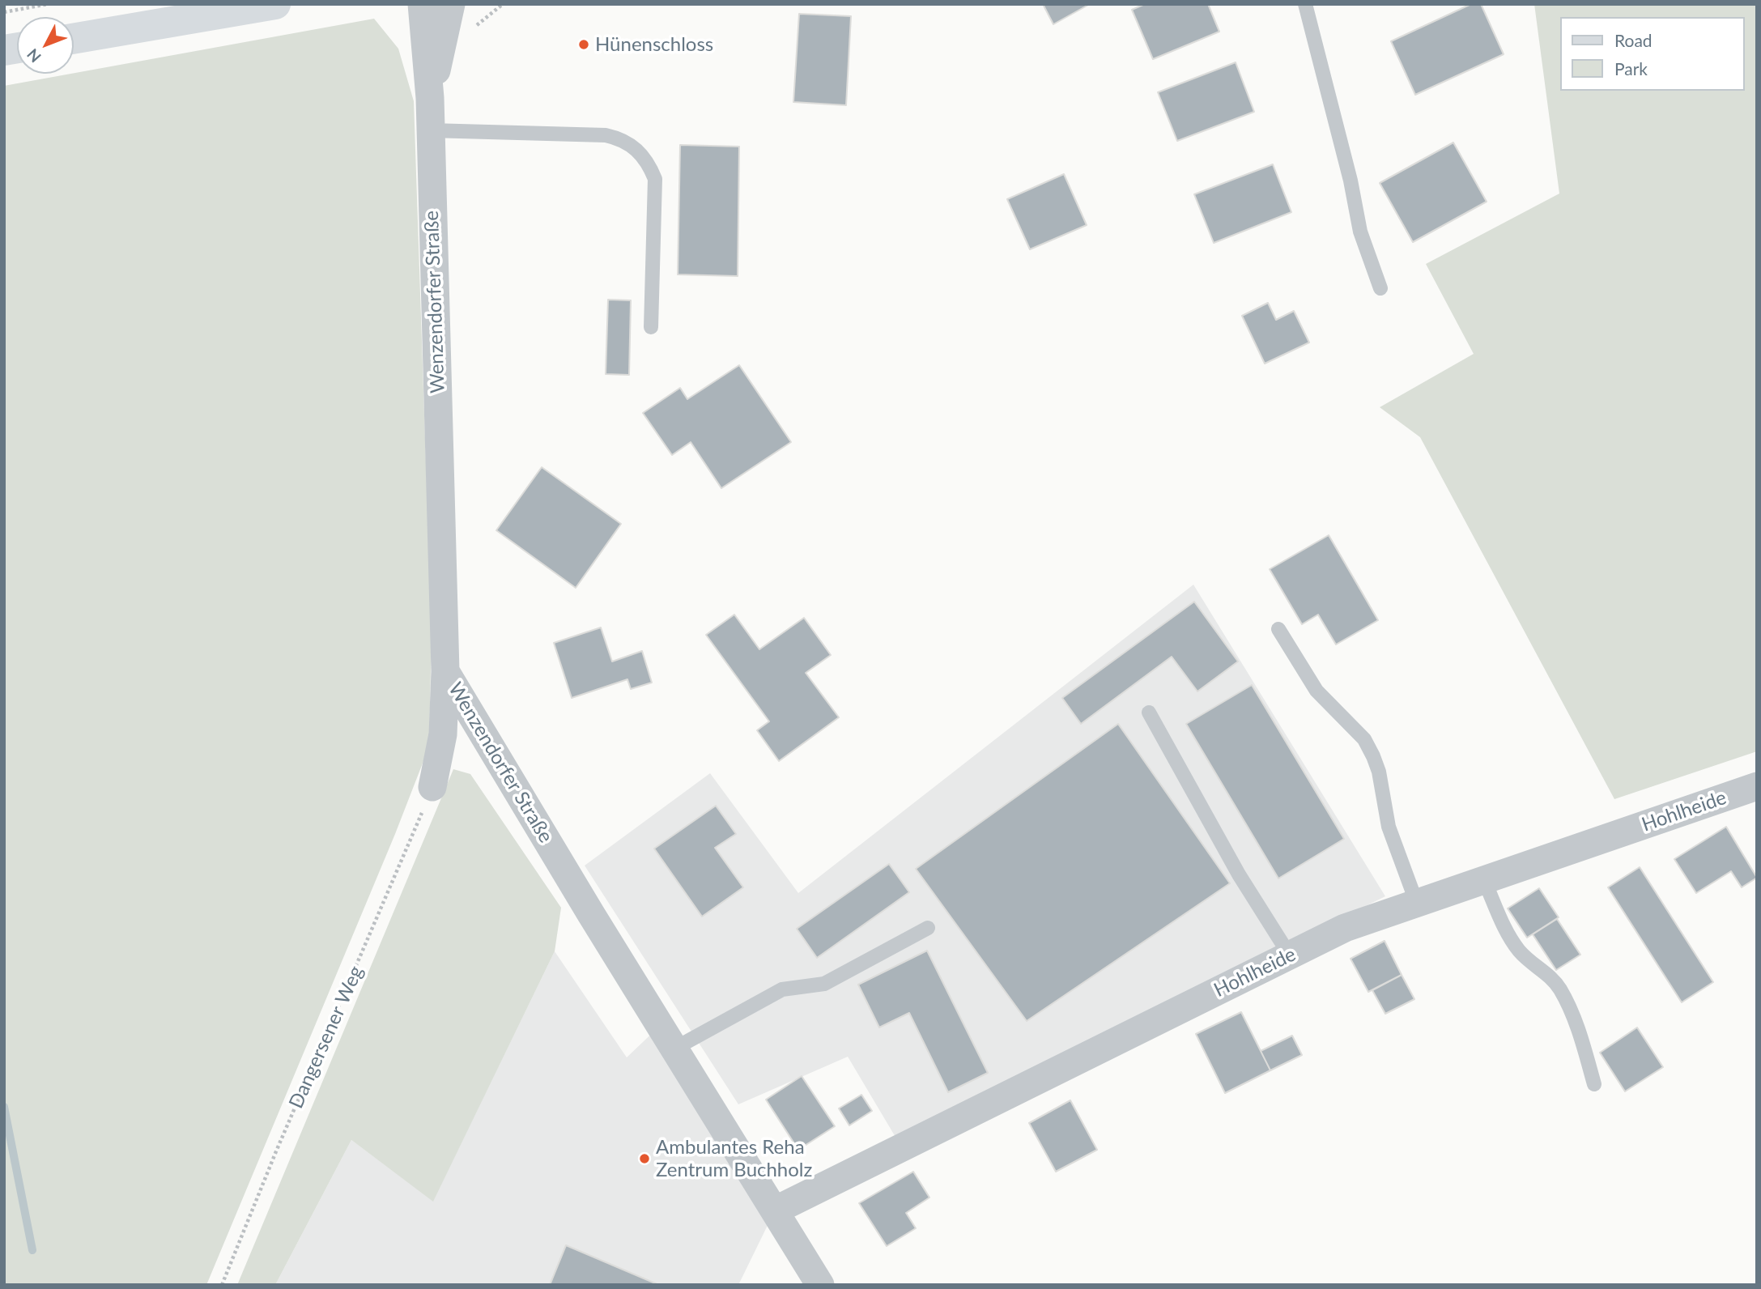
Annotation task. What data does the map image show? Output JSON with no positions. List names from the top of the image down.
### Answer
{
  "streets": {
    "street": ["Wenzendorfer Straße", "Hohlheide"],
    "path": ["Dangersener Weg"]
  },
  "crossings": [
    ["Wenzendorfer Straße", "Hohlheide"]
  ],
  "places": ["Hünenschloss", "Ambulantes Reha Zentrum Buchholz"],
  "legend": ["Road", "Park"],
  "north": "bottom left"
}
